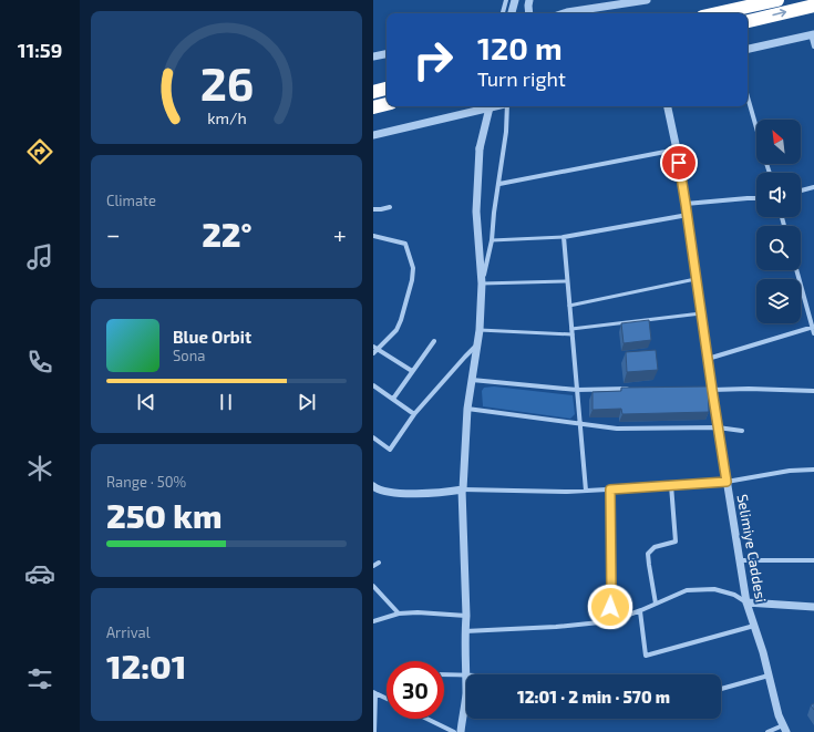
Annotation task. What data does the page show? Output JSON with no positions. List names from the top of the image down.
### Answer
{
  "streets": {
    "street": ["Selimiye Caddesi"]
  },
  "north": "top left",
  "page": {
    "tabs": "11:59",
    "turn": ["120 m", "Turn right"],
    "tile": [
      "Climate",
      ["Range · 50%", "250 km"],
      ["Arrival", "12:01"]
    ],
    "heat": ["−", "22°", "+"],
    "song": ["Blue Orbit", "Sona"],
    "limit": "30",
    "trip": "12:01 · 2 min · 570 m",
    "gauge": ["26", "km/h"]
  }
}
